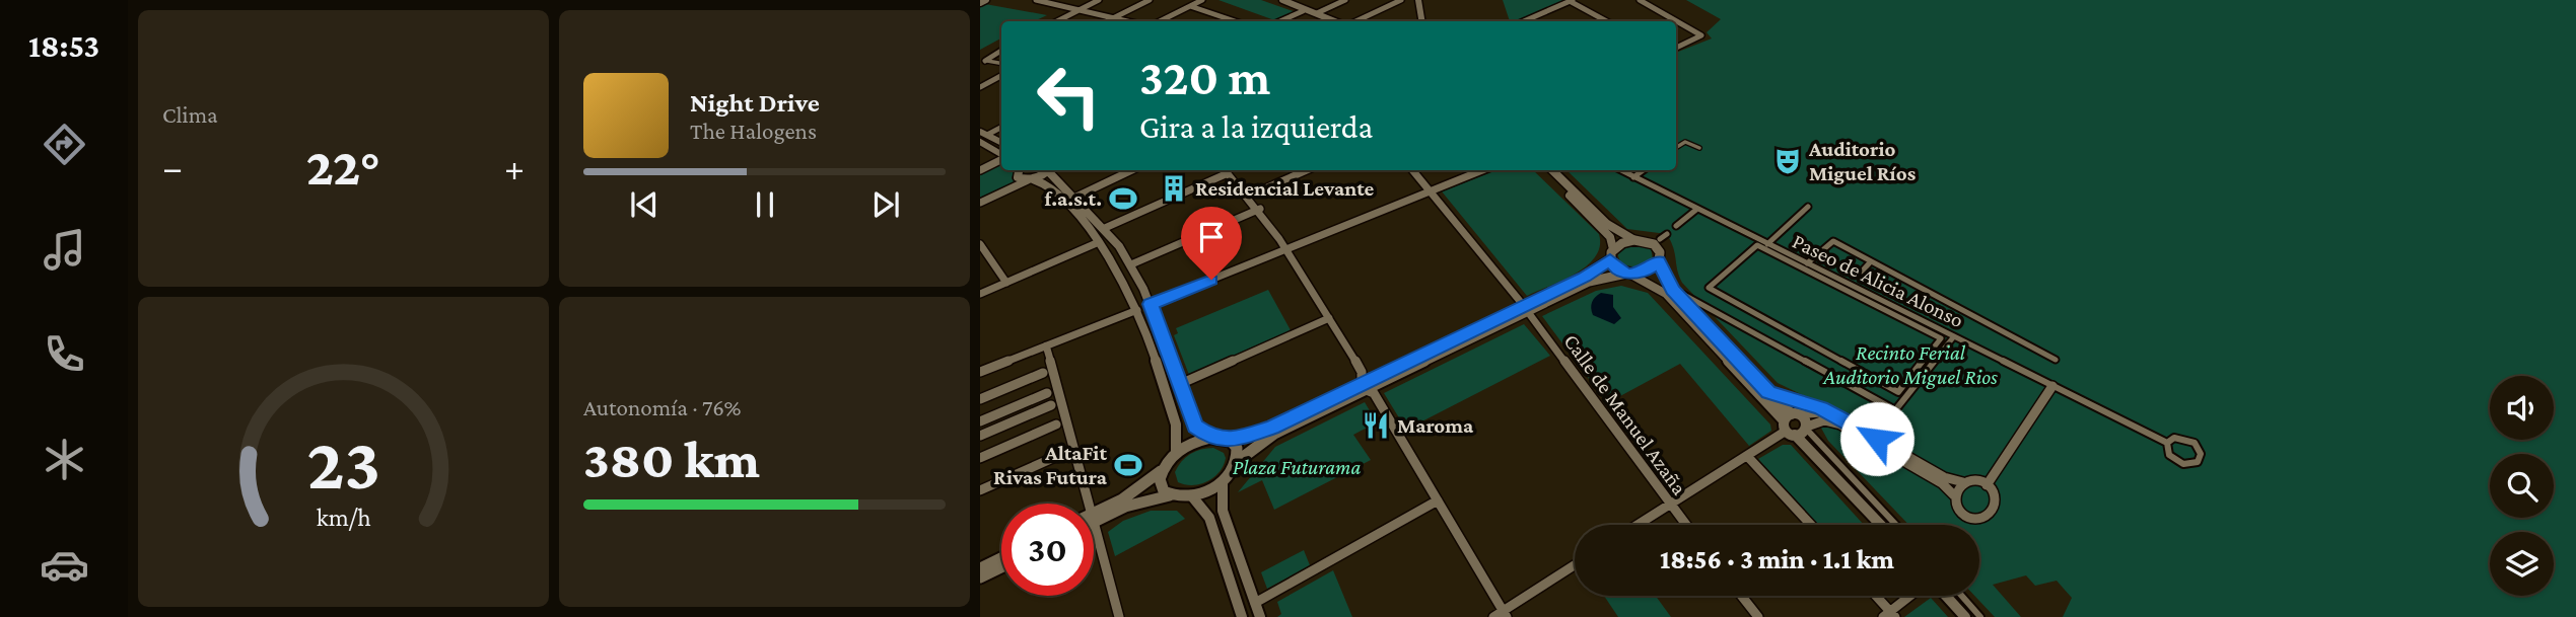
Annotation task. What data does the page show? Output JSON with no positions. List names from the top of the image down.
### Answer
{
  "streets": {
    "street": ["Paseo de Alicia Alonso", "Calle de Manuel Azaña"]
  },
  "parks": ["Recinto Ferial Auditorio Miguel Rios", "Plaza Futurama"],
  "places": {
    "theatre": ["Auditorio Miguel Ríos"],
    "building": ["Residencial Levante"],
    "sports": ["f.a.s.t.", "AltaFit Rivas Futura"],
    "restaurant": ["Maroma"]
  },
  "page": {
    "tabs": "18:53",
    "tile": [
      "Clima",
      ["Autonomía · 76%", "380 km"]
    ],
    "turn": ["320 m", "Gira a la izquierda"],
    "song": ["Night Drive", "The Halogens"],
    "heat": ["−", "22°", "+"],
    "limit": "30",
    "trip": "18:56 · 3 min · 1.1 km",
    "gauge": ["23", "km/h"]
  }
}
